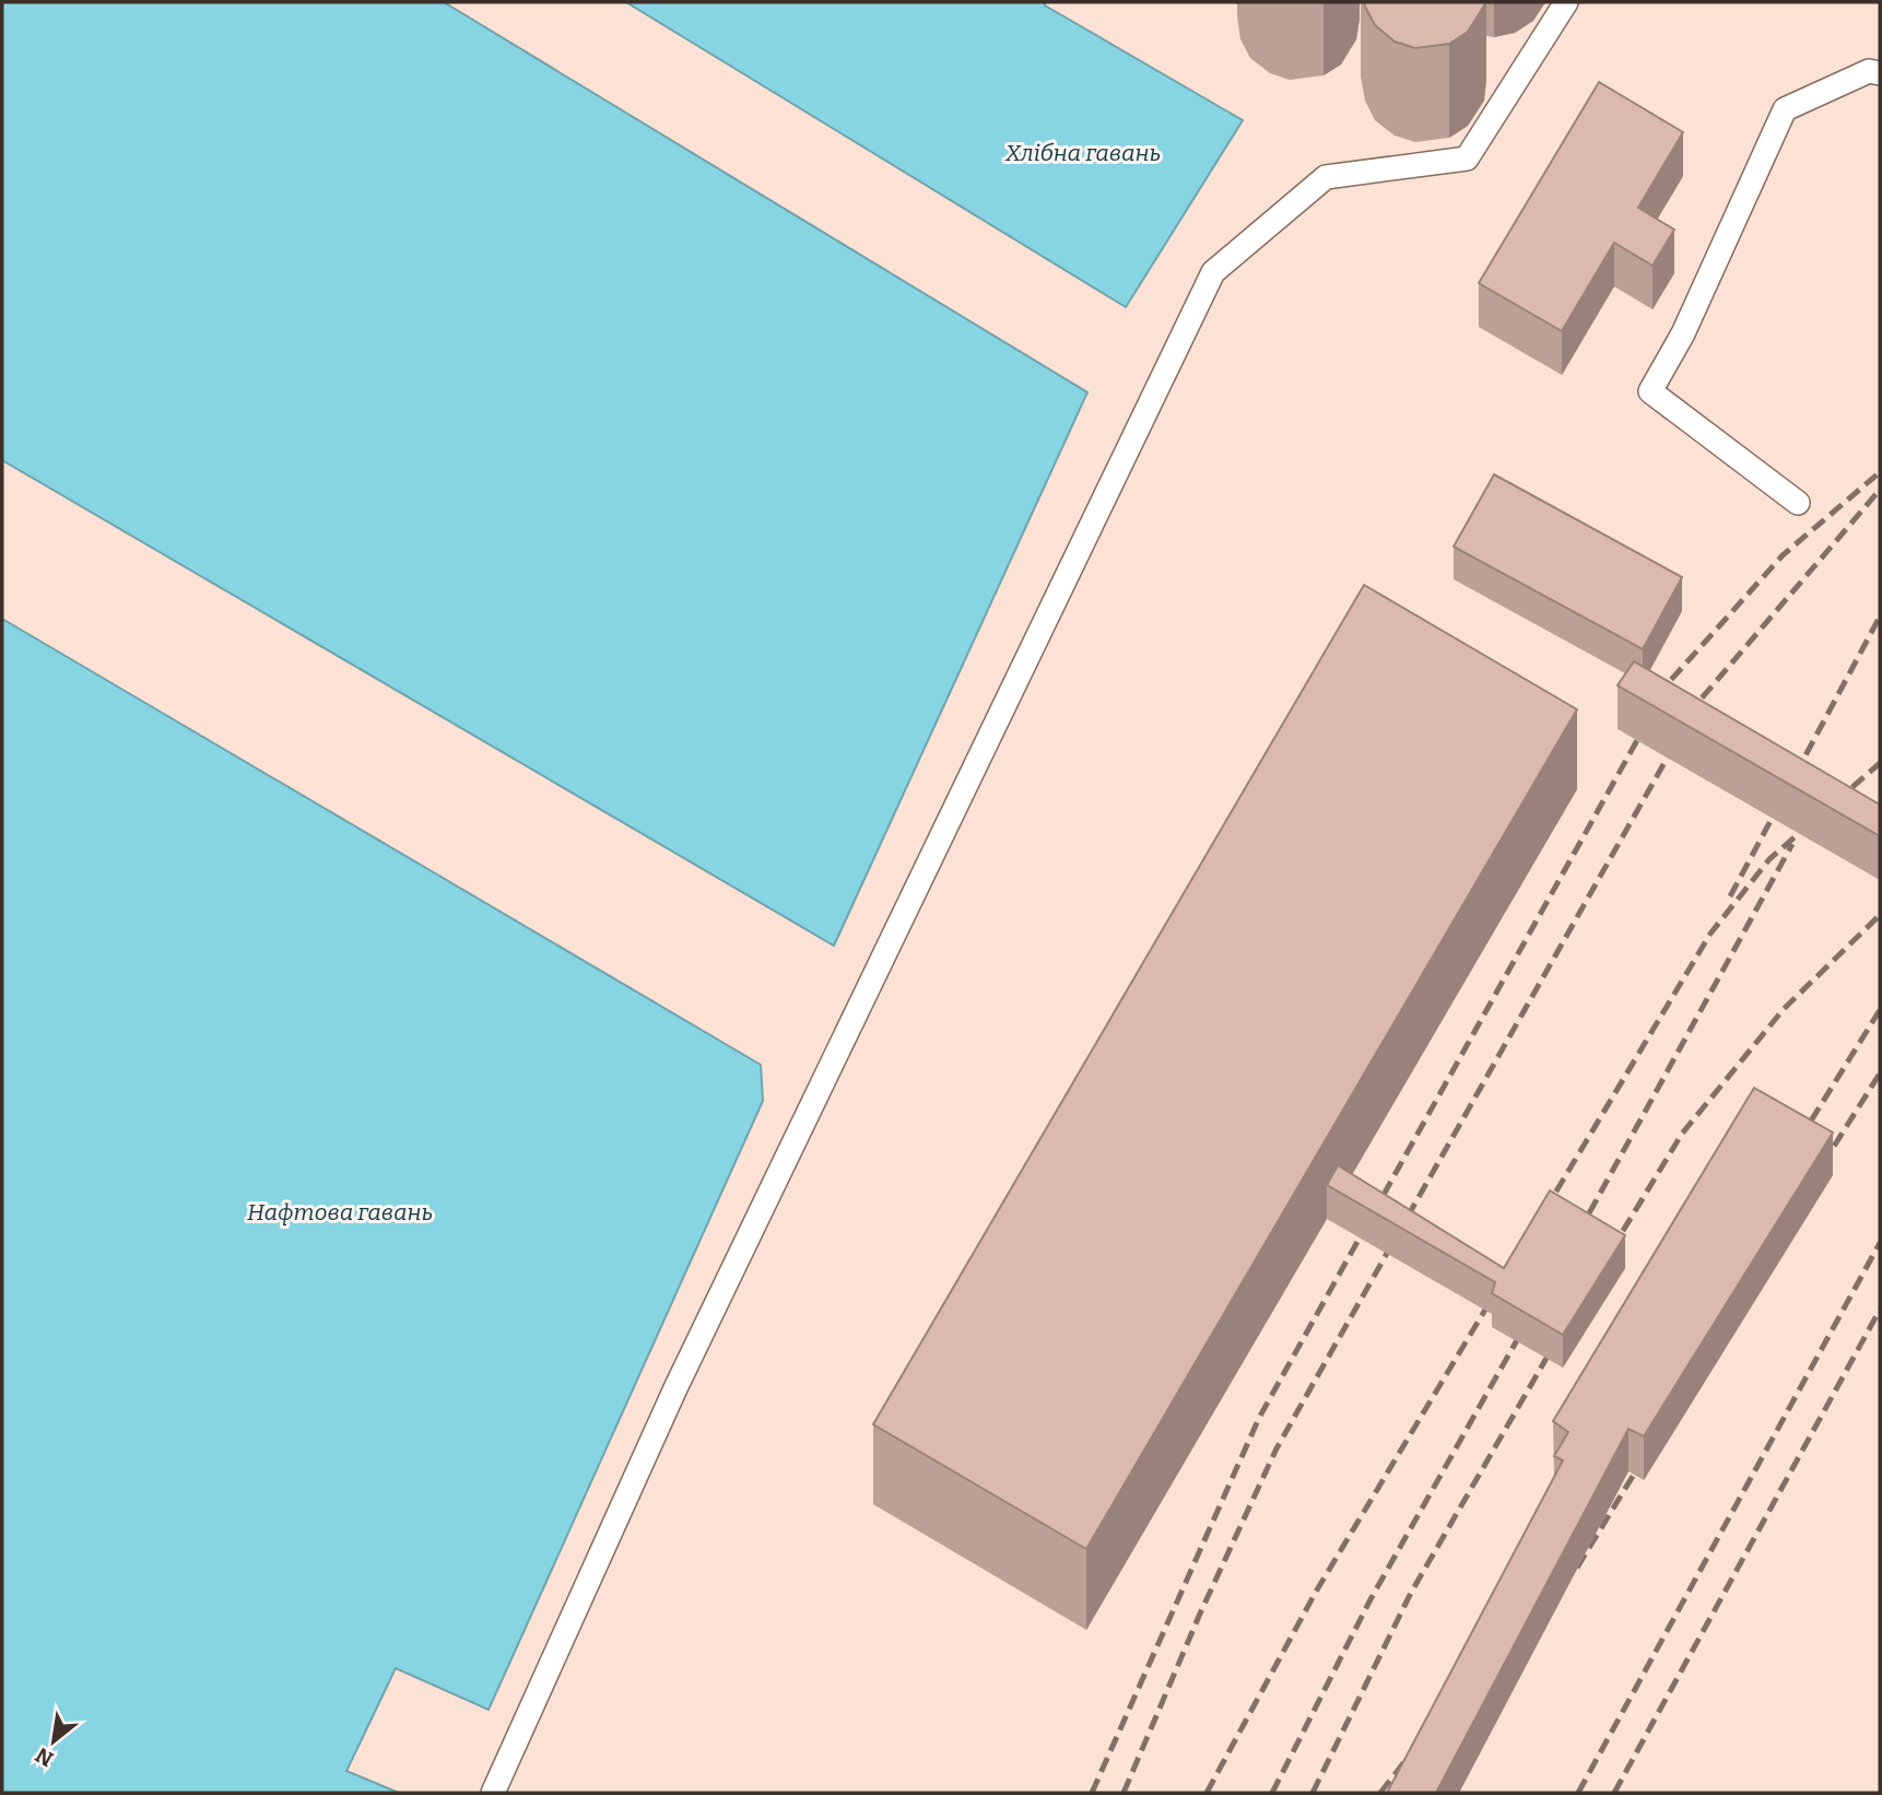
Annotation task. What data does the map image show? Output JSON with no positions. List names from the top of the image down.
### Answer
{
  "water": ["Хлібна гавань", "Нафтова гавань"],
  "north": "bottom left"
}
